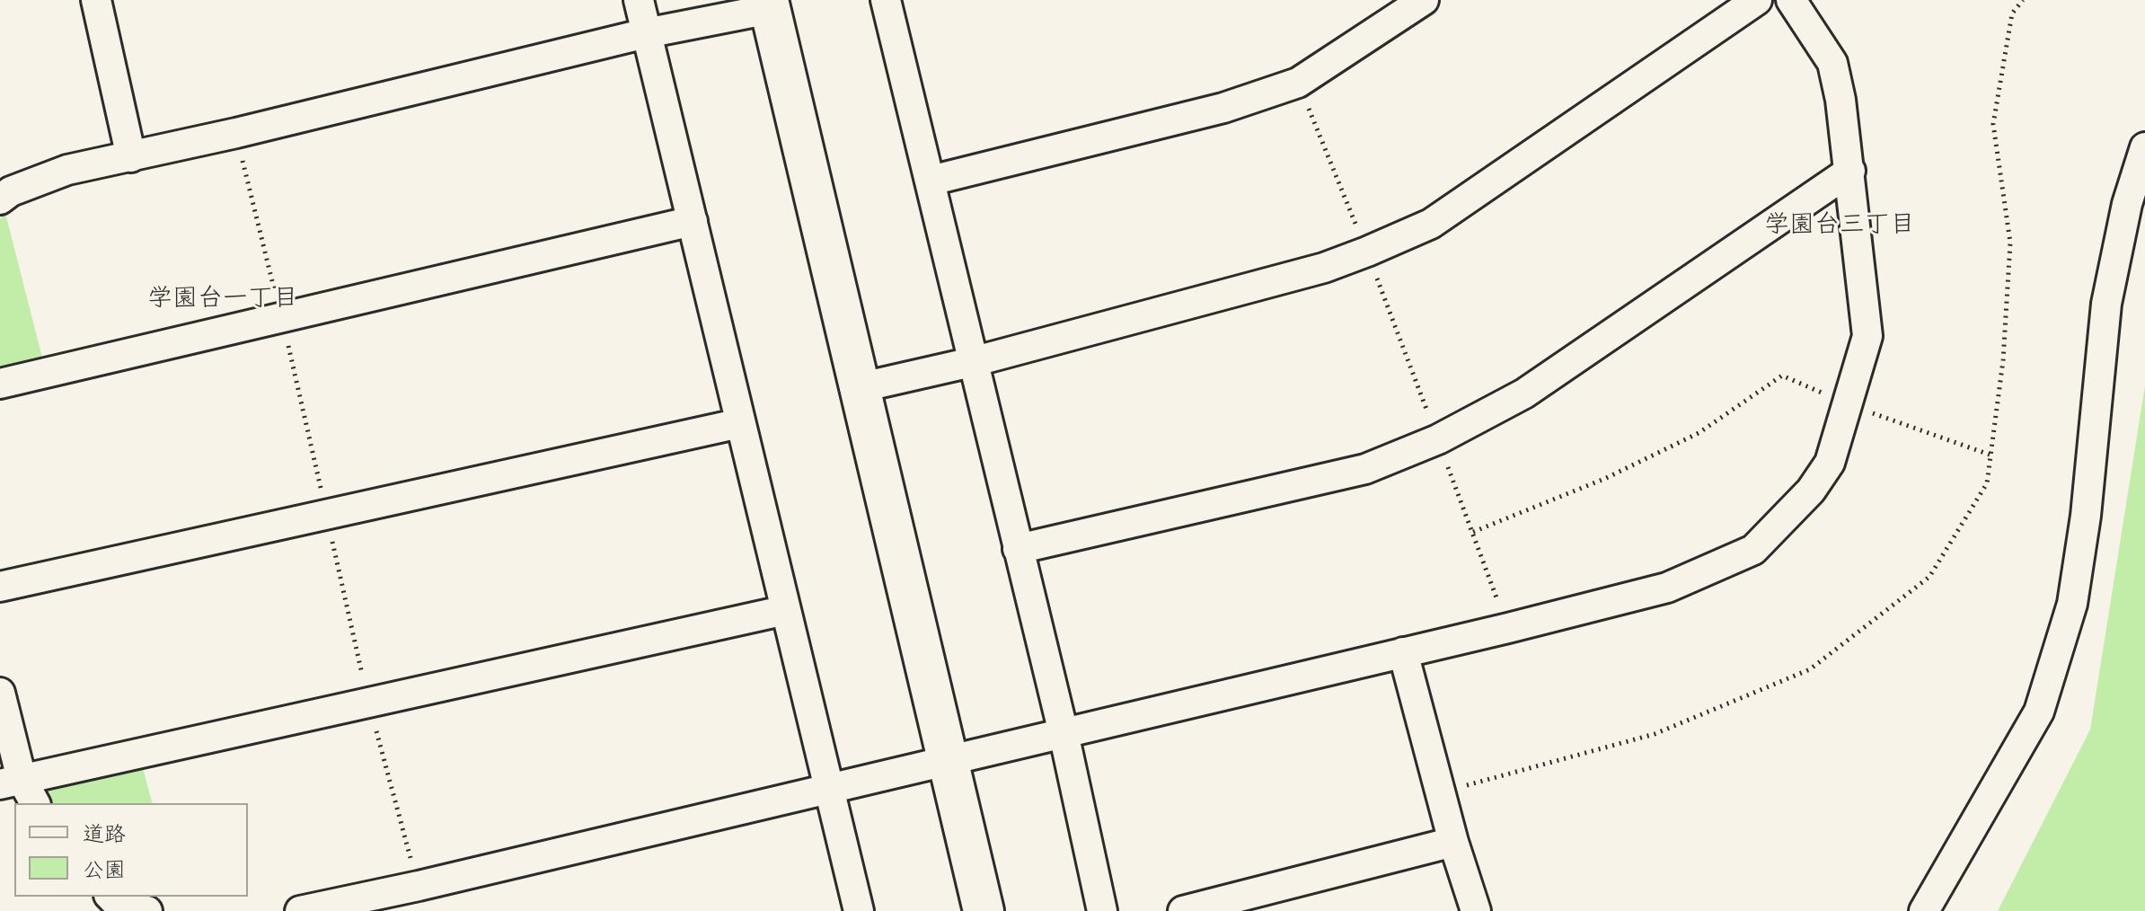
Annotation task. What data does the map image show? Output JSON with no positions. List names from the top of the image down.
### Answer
{
  "districts": ["学園台三丁目", "学園台一丁目"],
  "legend": ["道路", "公園"]
}
